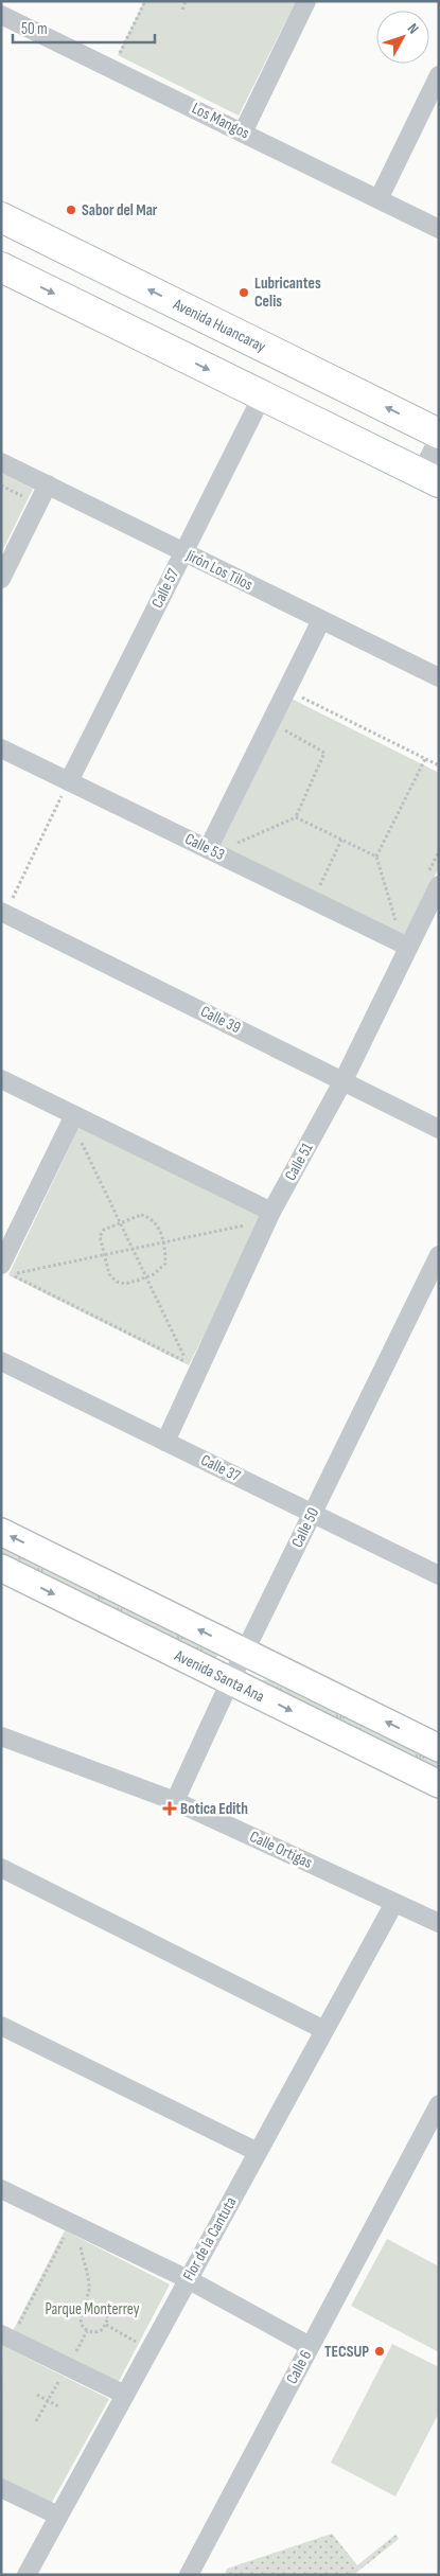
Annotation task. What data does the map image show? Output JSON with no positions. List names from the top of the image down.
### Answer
{
  "streets": {
    "main road": ["Avenida Huancaray"],
    "street": [
      "Los Mangos",
      "Jirón Los Tilos",
      "Calle 57",
      "Calle 53",
      "Calle 39",
      "Calle 51",
      "Calle 37",
      "Calle 50",
      "Avenida Santa Ana",
      "Calle Ortigas",
      "Flor de la Cantuta",
      "Calle 6"
    ]
  },
  "crossings": [
    ["Jirón Los Tilos", "Calle 57"],
    ["Calle 57", "Calle 53"],
    ["Calle 53", "Calle 51"],
    ["Calle 39", "Calle 51"],
    ["Calle 51", "Calle 37"],
    ["Calle 37", "Calle 50"],
    ["Calle 50", "Avenida Santa Ana"],
    ["Calle 50", "Calle Ortigas"],
    ["Calle Ortigas", "Flor de la Cantuta"]
  ],
  "parks": ["Parque Monterrey"],
  "places": {
    "other": ["Sabor del Mar", "Lubricantes Celis", "TECSUP"],
    "health": ["Botica Edith"]
  },
  "scale_bar": "50 m",
  "north": "top right"
}
